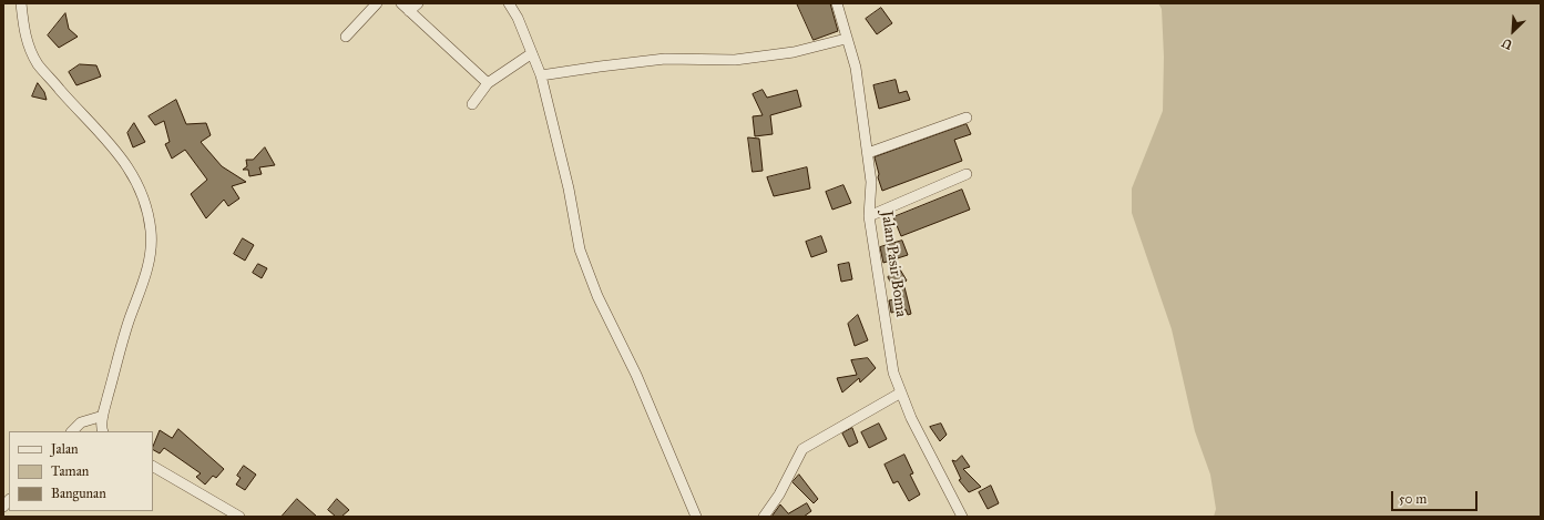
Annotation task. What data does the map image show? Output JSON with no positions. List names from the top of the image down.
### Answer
{
  "streets": {
    "street": ["Jalan Pasir Boma"]
  },
  "legend": ["Jalan", "Taman", "Bangunan"],
  "scale_bar": "50 m",
  "north": "bottom left"
}
